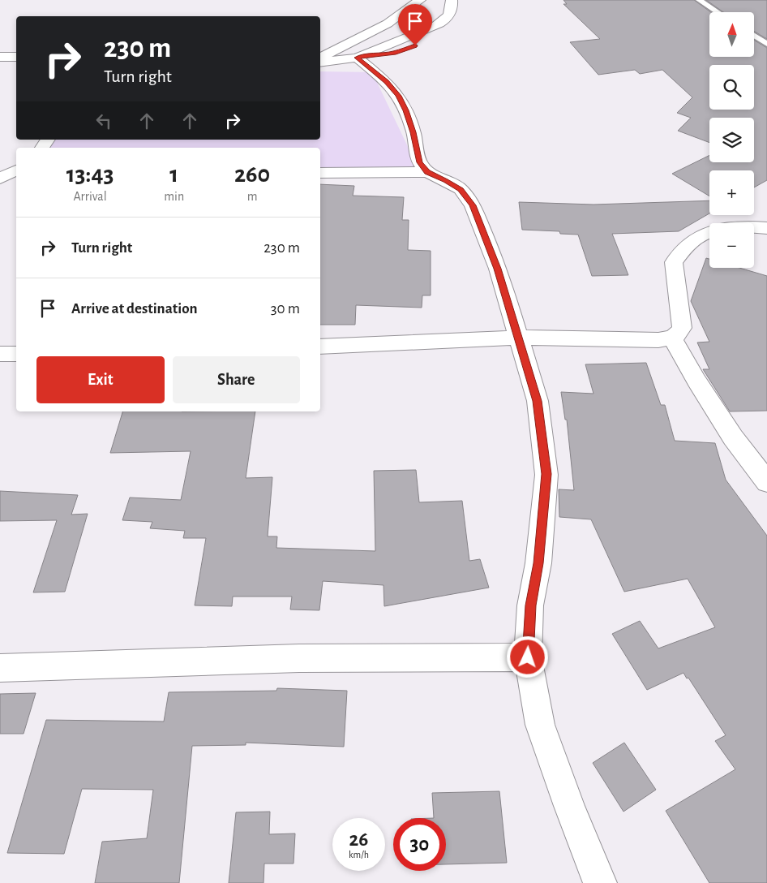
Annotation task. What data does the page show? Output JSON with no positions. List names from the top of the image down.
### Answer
{
  "north": "top",
  "page": {
    "map_buttons": ["+", "−"],
    "turn": ["230 m", "Turn right"],
    "eta": [
      "13:43",
      "Arrival",
      "1",
      "min",
      "260",
      "m"
    ],
    "list": [
      {
        "name": "Turn right",
        "value": "230 m"
      },
      {
        "name": "Arrive at destination",
        "value": "30 m"
      }
    ],
    "buttons": ["Exit", "Share"],
    "speed": "26 km/h",
    "limit": "30"
  }
}
